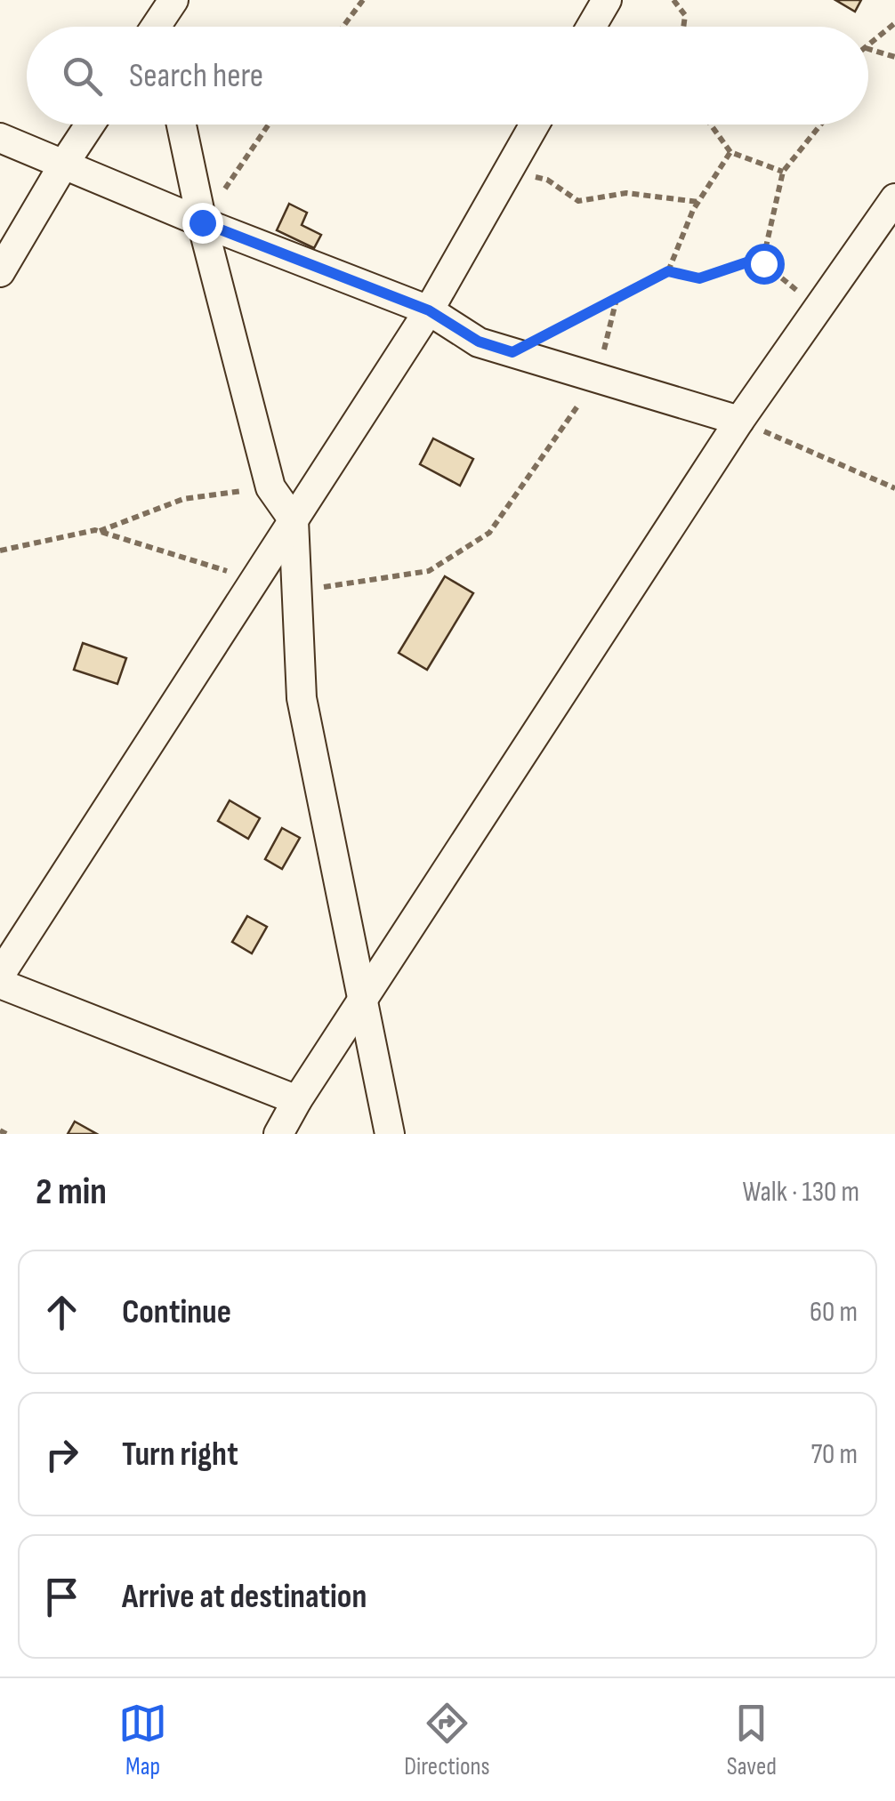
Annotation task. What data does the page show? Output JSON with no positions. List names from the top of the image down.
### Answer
{
  "page": {
    "search": "Search here",
    "heading": ["2 min", "Walk · 130 m"],
    "list": [
      ["Continue", "60 m"],
      ["Turn right", "70 m"],
      "Arrive at destination"
    ],
    "nav": ["Map", "Directions", "Saved"]
  }
}
